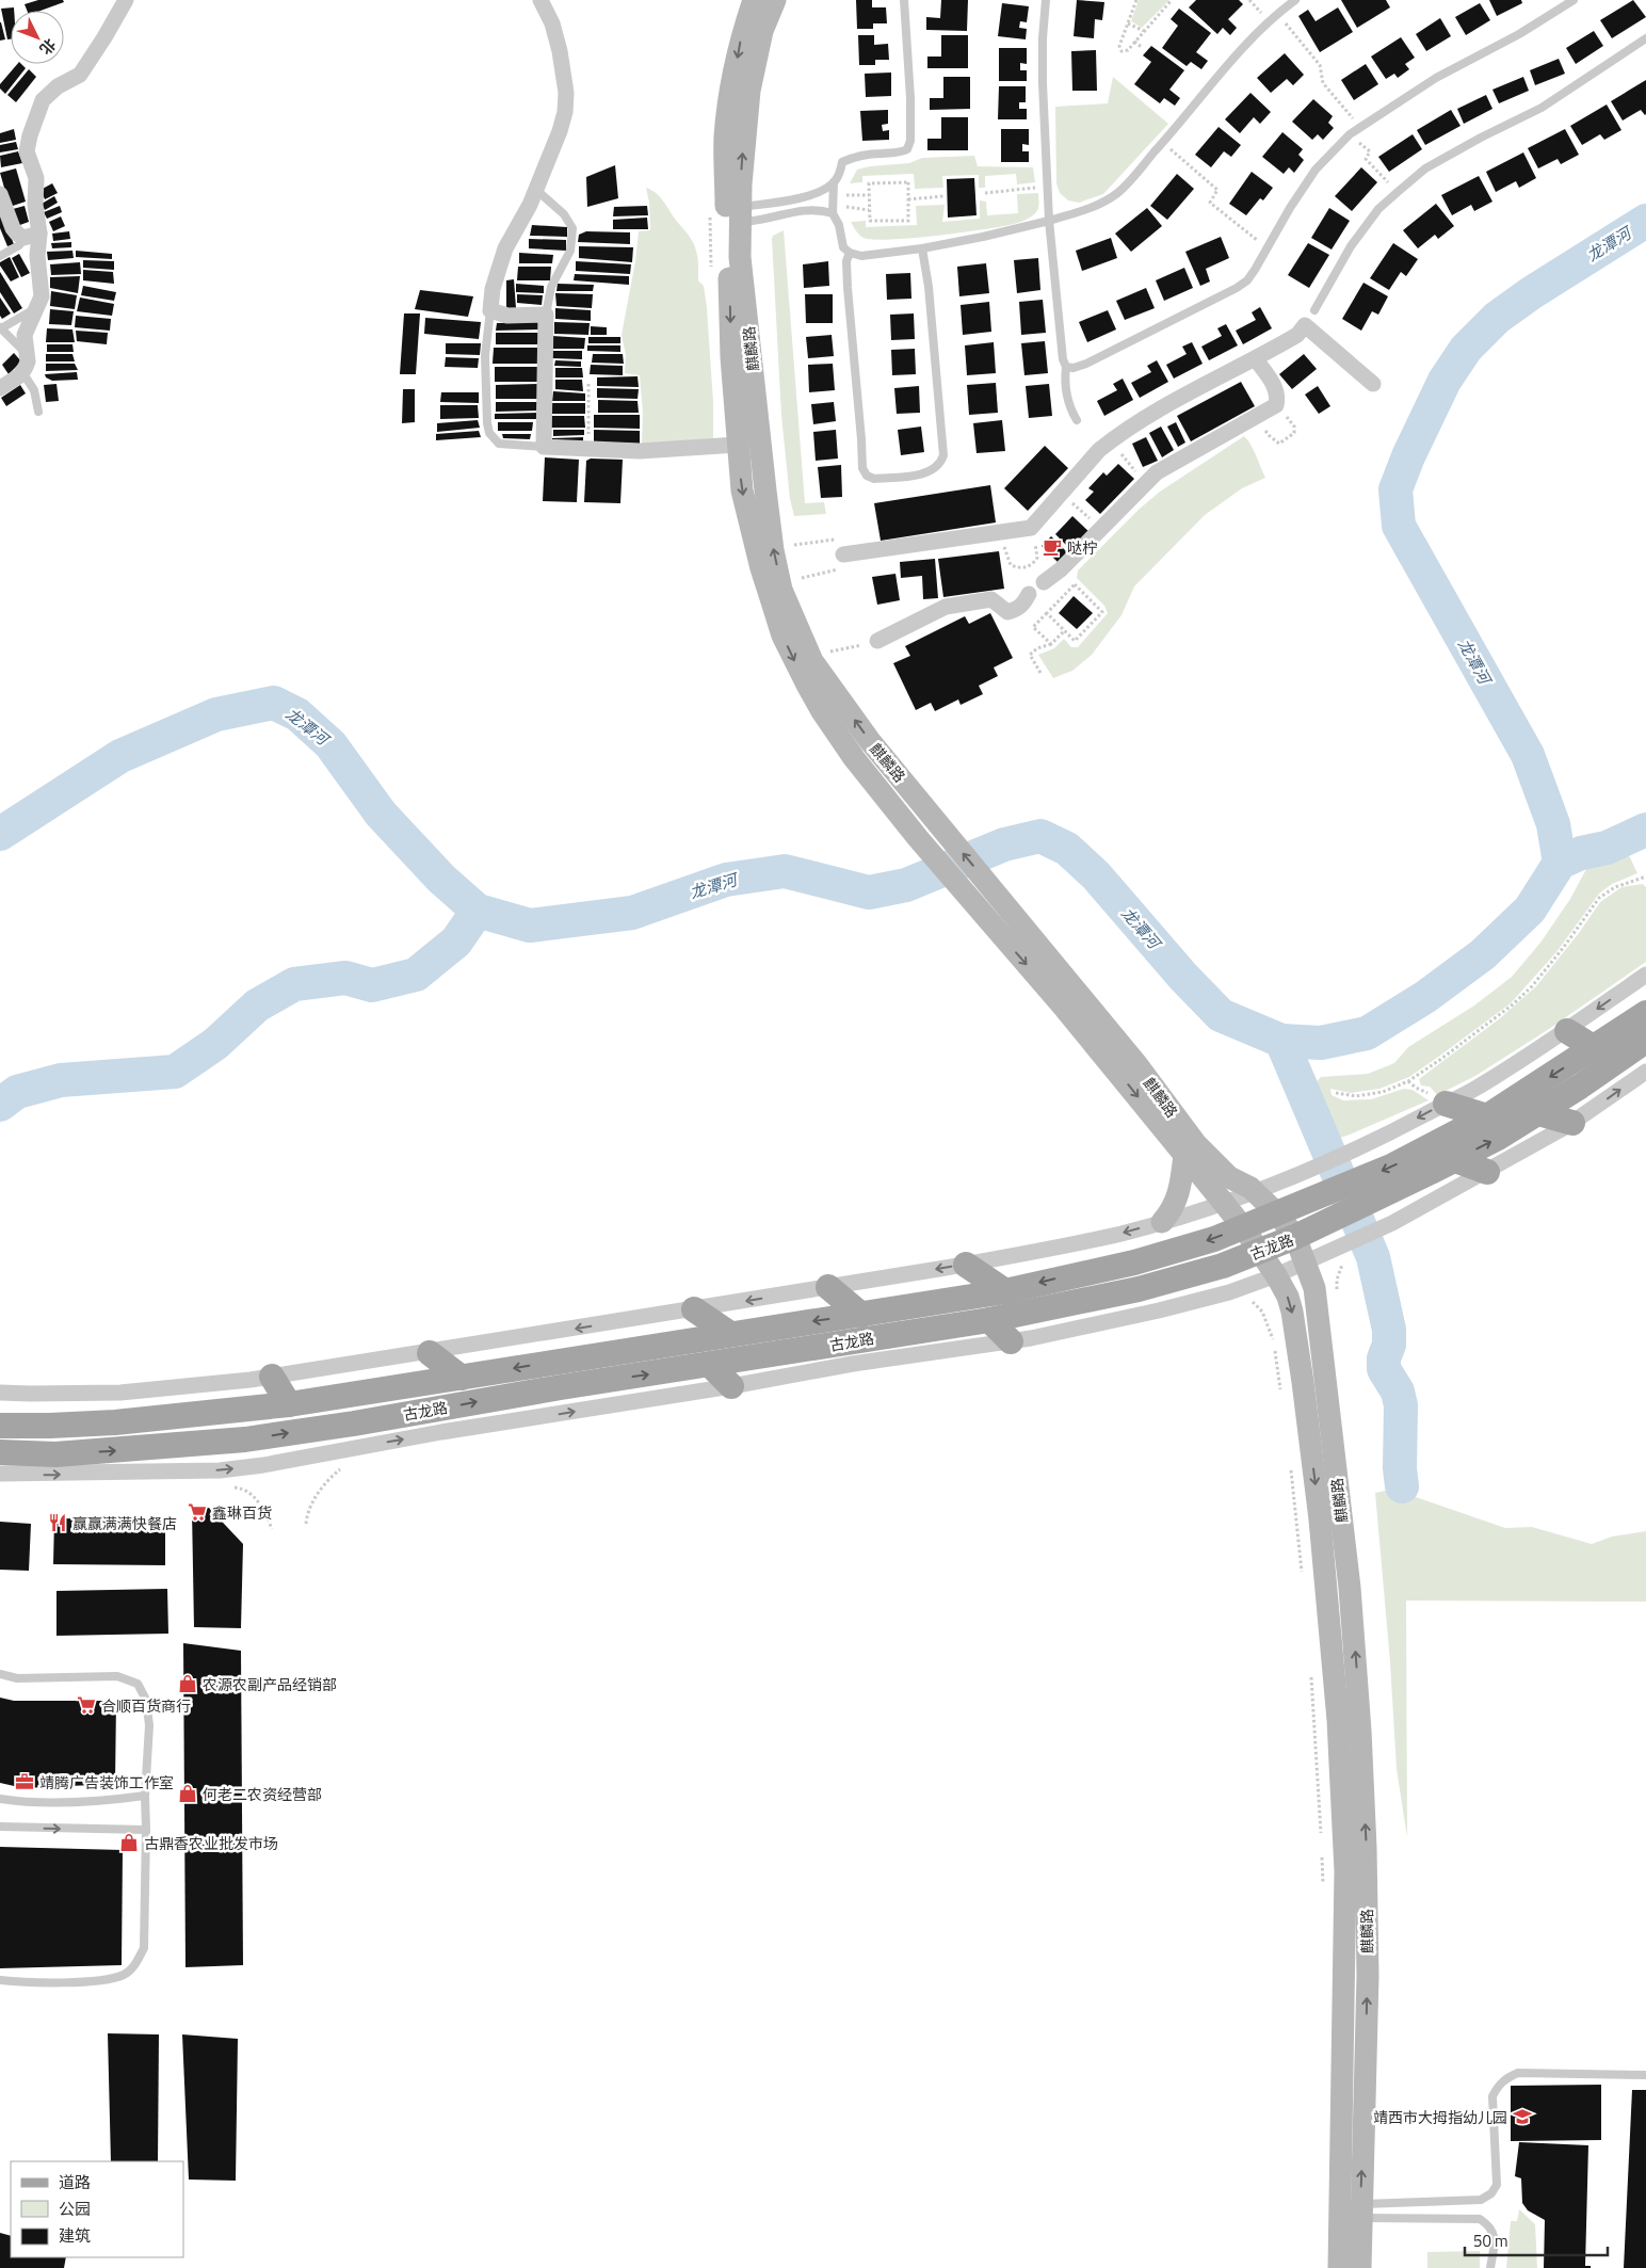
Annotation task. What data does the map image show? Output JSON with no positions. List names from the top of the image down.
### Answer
{
  "streets": {
    "main road": ["麒麟路", "古龙路"]
  },
  "crossings": [
    ["麒麟路", "古龙路"]
  ],
  "water": ["龙潭河"],
  "places": {
    "cafe": ["哒柠"],
    "supermarket": ["鑫琳百货", "合顺百货商行"],
    "restaurant": ["赢赢满满快餐店"],
    "shop": ["农源农副产品经销部", "何老二农资经营部", "古鼎香农业批发市场"],
    "office": ["靖腾广告装饰工作室"],
    "school or university": ["靖西市大拇指幼儿园"]
  },
  "legend": ["道路", "公园", "建筑"],
  "scale_bar": "50 m",
  "north": "bottom right"
}
